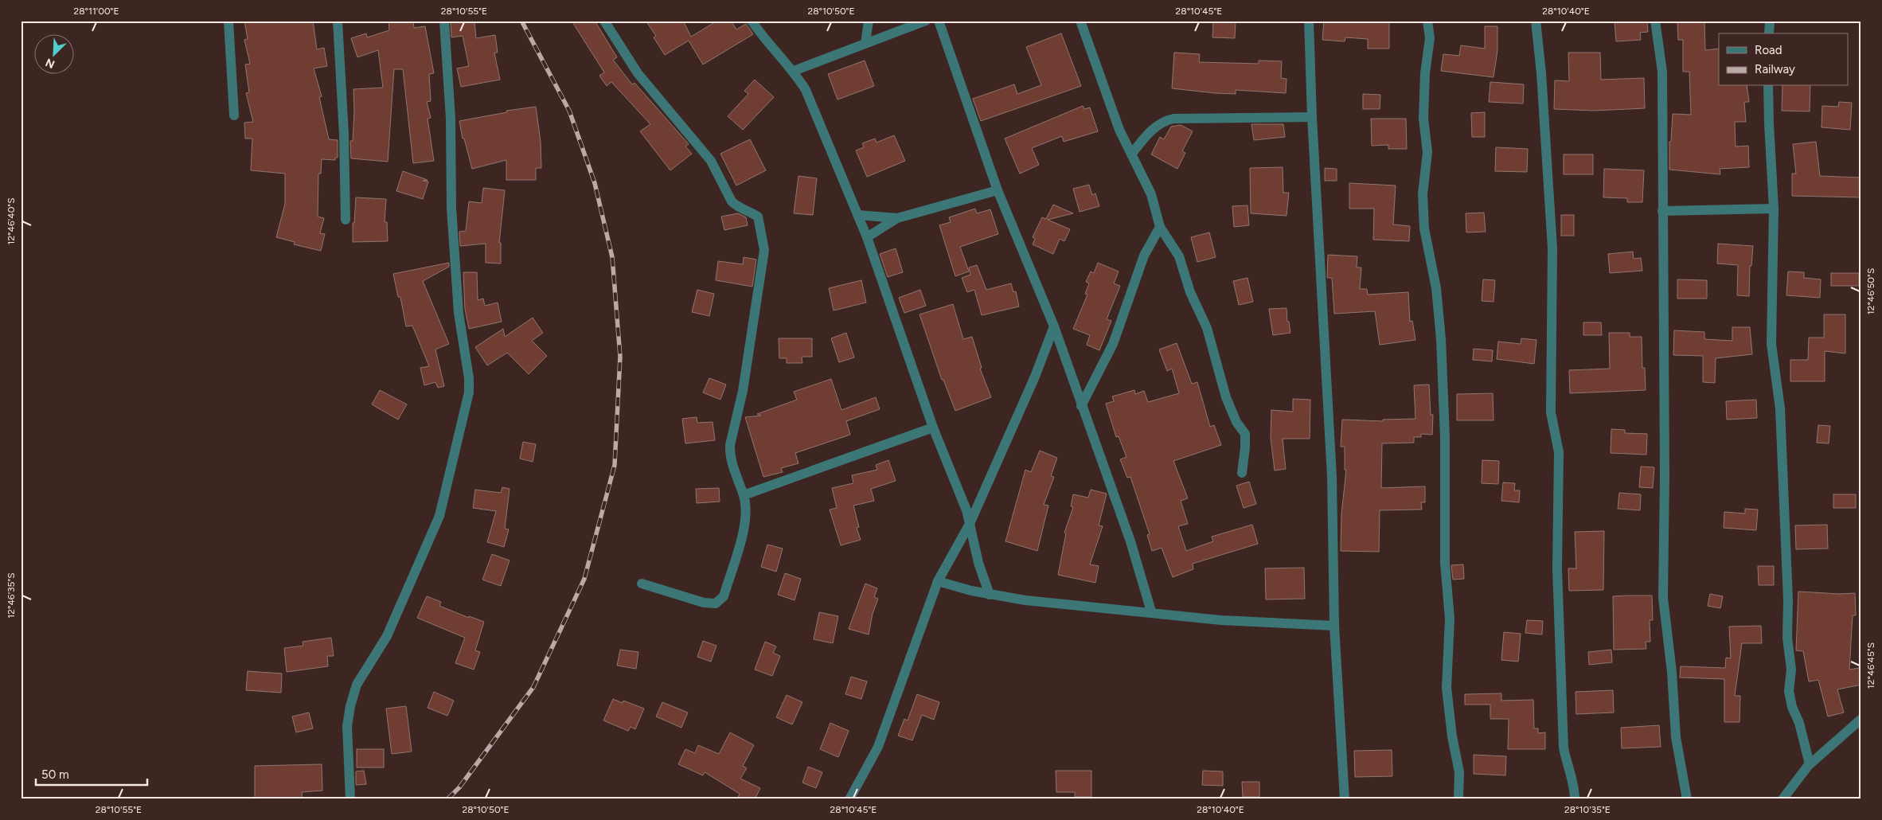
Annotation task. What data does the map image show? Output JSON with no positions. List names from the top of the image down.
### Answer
{
  "legend": ["Road", "Railway"],
  "scale_bar": "50 m",
  "north": "bottom left",
  "coordinates": [
    "28°11'00\"E",
    "28°10'55\"E",
    "28°10'50\"E",
    "28°10'45\"E",
    "28°10'40\"E",
    "12°46'40\"S",
    "12°46'50\"S",
    "12°46'35\"S",
    "12°46'45\"S",
    "28°10'35\"E"
  ]
}
